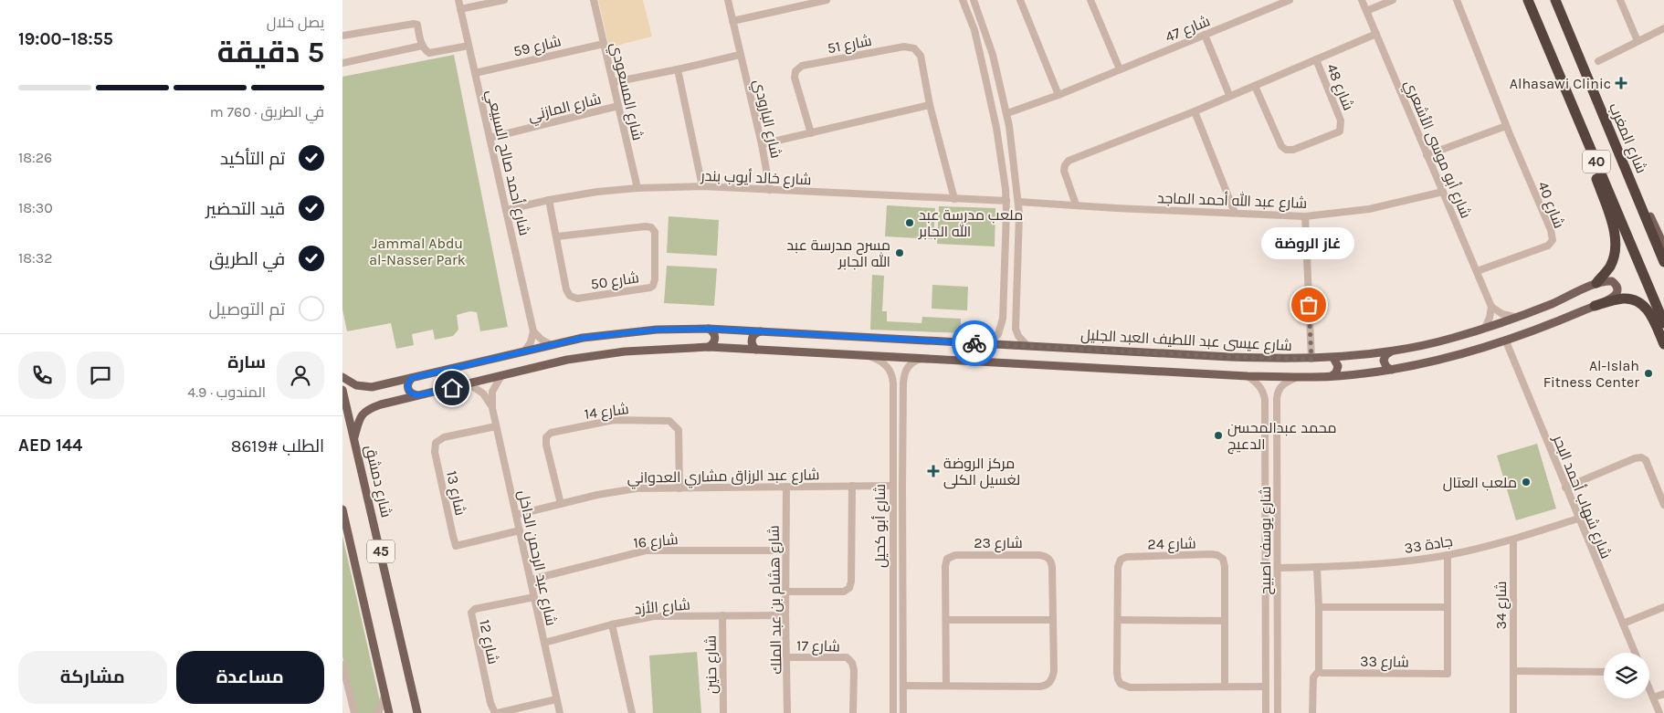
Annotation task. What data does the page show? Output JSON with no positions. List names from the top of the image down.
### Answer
{
  "streets": {
    "highway": ["شارع المغرب", "40"],
    "main road": ["شارع عيسى عبد اللطيف العبد الجليل", "شارع دمشق", "45"],
    "street": [
      "شارع 47",
      "شارع 51",
      "شارع 59",
      "شارع 48",
      "شارع المسعودي",
      "شارع المازني",
      "شارع البارودي",
      "شارع أبو موسى الأشعري",
      "شارع أحمد صالح السبيعي",
      "شارع خالد أيوب بندر",
      "شارع عبد الله أحمد الماجد",
      "شارع 40",
      "شارع 50",
      "شارع 14",
      "شارع عبد الرزاق مشاري العدواني",
      "شارع 13",
      "شارع شهاب أحمد البحر",
      "شارع أبو كحيل",
      "شارع 16",
      "شارع يوسف اصبيح",
      "شارع 23",
      "شارع 24",
      "جادة 33",
      "شارع عبد الرحمن الداخل",
      "شارع هشام بن عبد الملك",
      "شارع 34",
      "شارع الأزد",
      "شارع 12",
      "شارع 17",
      "شارع 33",
      "شارع حنين"
    ]
  },
  "crossings": [
    ["شارع 51", "شارع خالد أيوب بندر"],
    ["شارع 59", "شارع المسعودي"],
    ["شارع 59", "شارع أحمد صالح السبيعي"],
    ["شارع 48", "شارع أبو موسى الأشعري"],
    ["شارع 48", "شارع عبد الله أحمد الماجد"],
    ["شارع المسعودي", "شارع المازني"],
    ["شارع المسعودي", "شارع خالد أيوب بندر"],
    ["شارع المازني", "شارع أحمد صالح السبيعي"],
    ["شارع البارودي", "شارع خالد أيوب بندر"],
    ["شارع أبو موسى الأشعري", "شارع عبد الله أحمد الماجد"],
    ["شارع أبو موسى الأشعري", "شارع 40"],
    ["شارع أحمد صالح السبيعي", "شارع خالد أيوب بندر"],
    ["شارع خالد أيوب بندر", "شارع 50"],
    ["شارع 14", "شارع عبد الرزاق مشاري العدواني"],
    ["شارع عبد الرزاق مشاري العدواني", "شارع أبو كحيل"],
    ["شارع عبد الرزاق مشاري العدواني", "شارع عبد الرحمن الداخل"],
    ["شارع عبد الرزاق مشاري العدواني", "شارع هشام بن عبد الملك"],
    ["شارع 13", "شارع عبد الرحمن الداخل"],
    ["شارع شهاب أحمد البحر", "جادة 33"],
    ["شارع أبو كحيل", "شارع 23"],
    ["شارع 16", "شارع عبد الرحمن الداخل"],
    ["شارع 16", "شارع هشام بن عبد الملك"],
    ["شارع يوسف اصبيح", "شارع 24"],
    ["شارع يوسف اصبيح", "جادة 33"],
    ["جادة 33", "شارع 34"],
    ["جادة 33", "شارع 33"],
    ["شارع عبد الرحمن الداخل", "شارع الأزد"],
    ["شارع عبد الرحمن الداخل", "شارع 12"],
    ["شارع هشام بن عبد الملك", "شارع الأزد"],
    ["شارع هشام بن عبد الملك", "شارع 17"],
    ["شارع الأزد", "شارع حنين"]
  ],
  "parks": ["Jammal Abdu al-Nasser Park"],
  "places": {
    "health": ["Alhasawi Clinic", "مركز الروضة لغسيل الكلى"],
    "other": [
      "ملعب مدرسة عبد الله الجابر",
      "مسرح مدرسة عبد الله الجابر",
      "غاز الروضة",
      "Al-Islah Fitness Center",
      "محمد عبدالمحسن الدعيج",
      "ملعب العتال"
    ]
  },
  "page": {
    "heading": ["5 دقيقة", "يصل خلال", "18:55–19:00"],
    "panel": [
      "سارة",
      "المندوب · 4.9",
      "الطلب #8619",
      "AED 144"
    ],
    "bar": "في الطريق · 760 m",
    "list": [
      ["تم التأكيد", "18:26"],
      ["قيد التحضير", "18:30"],
      ["في الطريق", "18:32"],
      "تم التوصيل"
    ],
    "bubble": "غاز الروضة",
    "buttons": ["مساعدة", "مشاركة"]
  }
}
